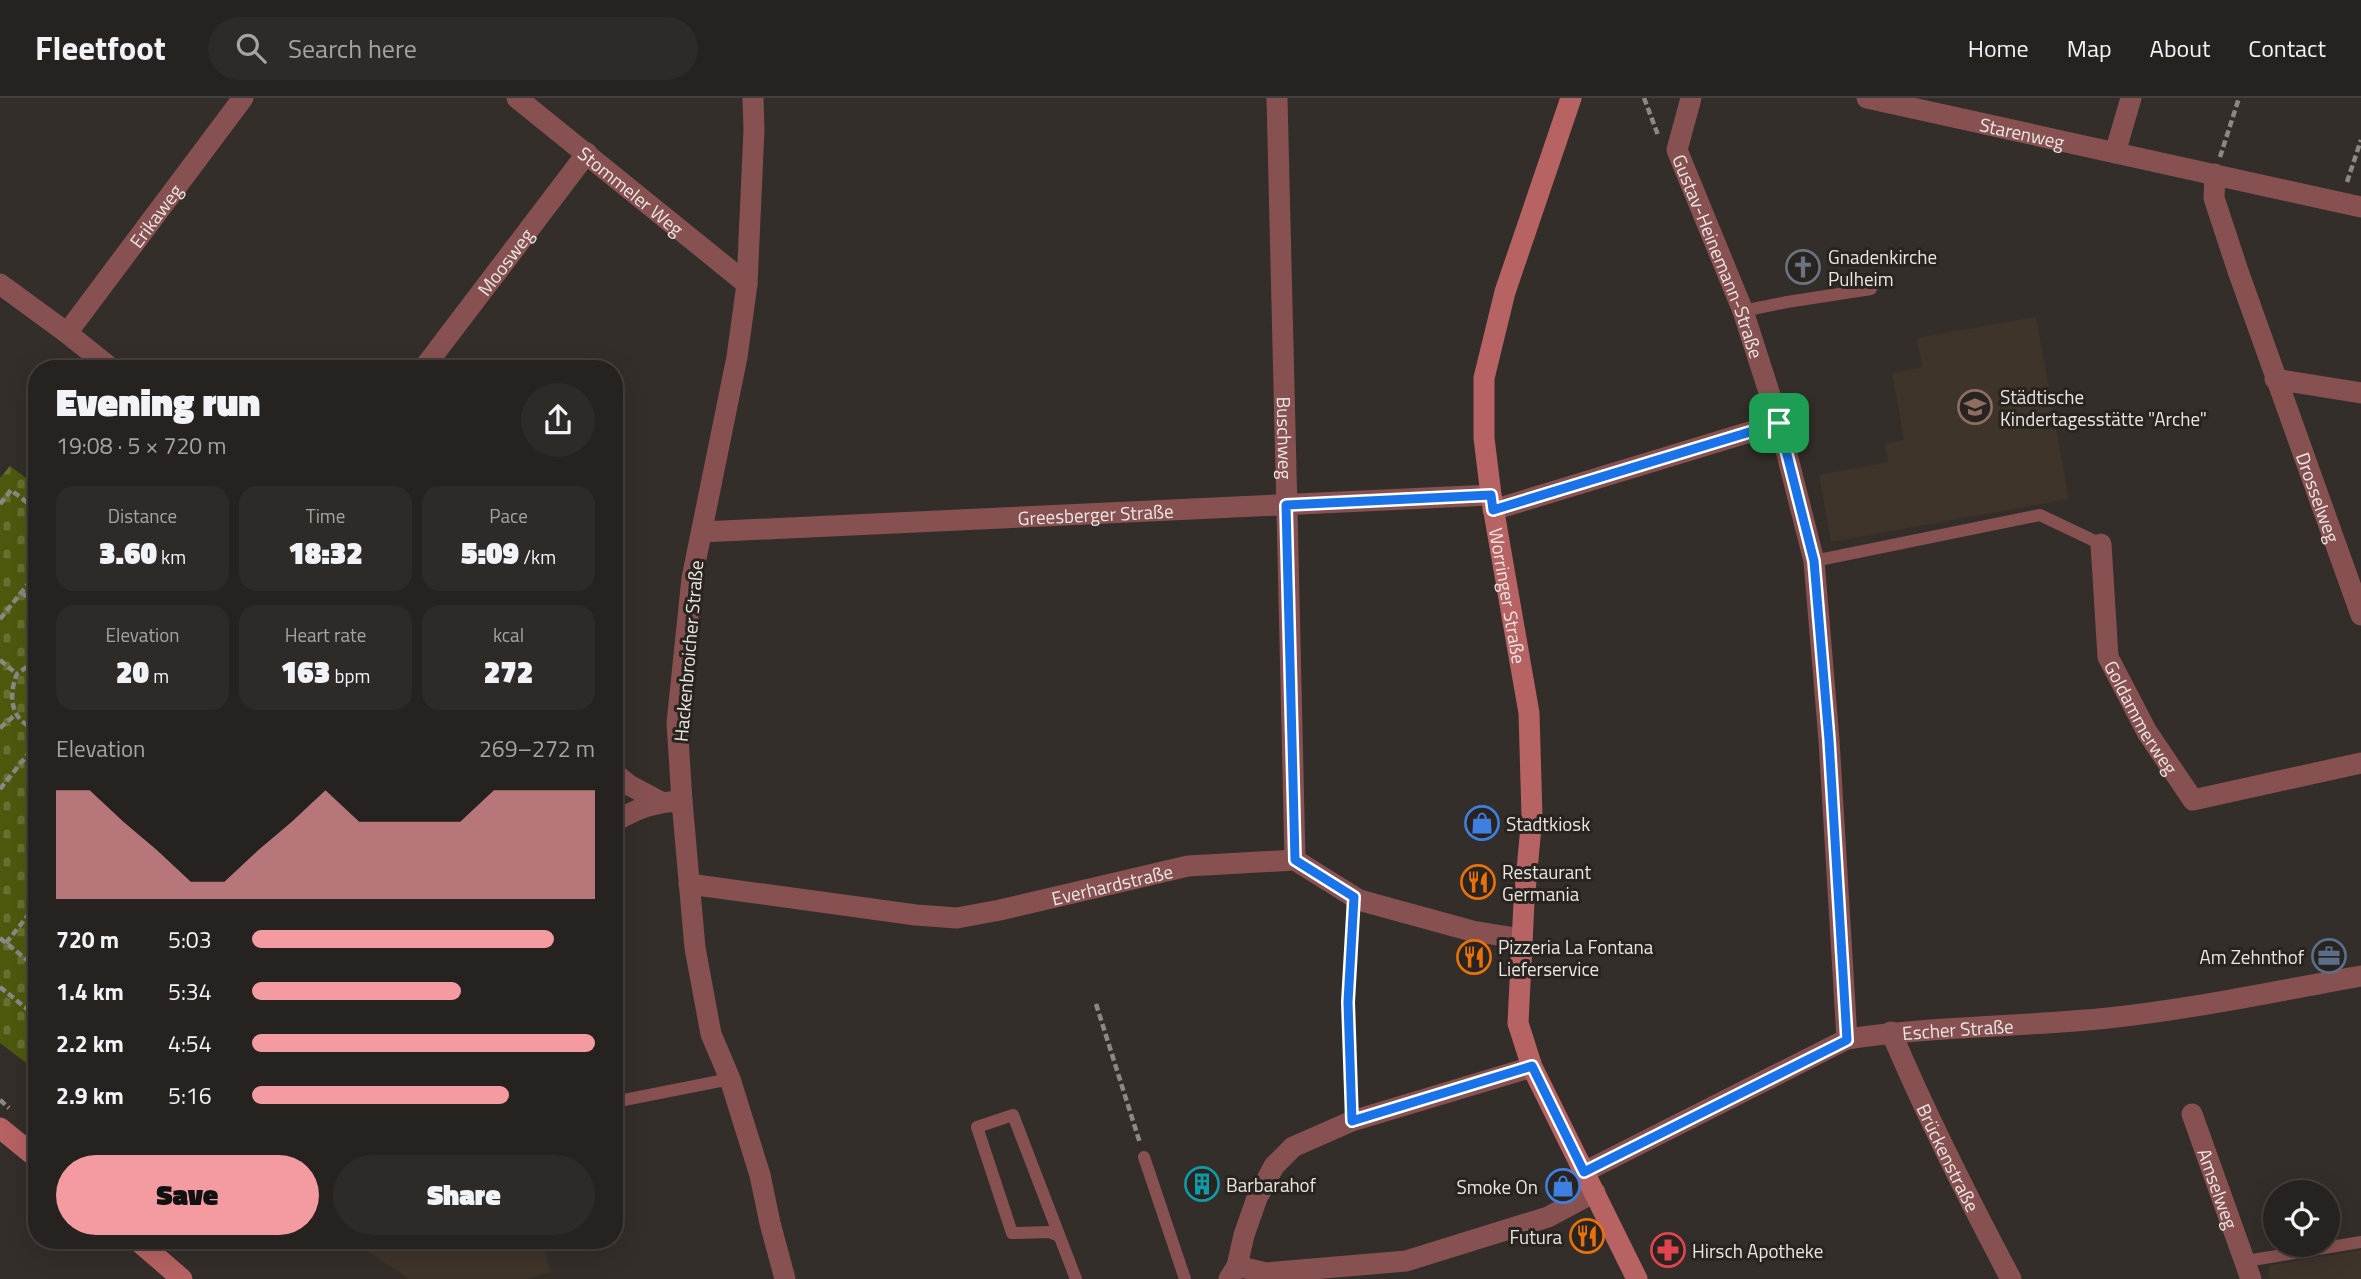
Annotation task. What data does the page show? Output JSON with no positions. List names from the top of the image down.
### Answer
{
  "streets": {
    "main road": ["Worringer Straße"],
    "street": [
      "Starenweg",
      "Stommeler Weg",
      "Erikaweg",
      "Gustav-Heinemann-Straße",
      "Moosweg",
      "Buschweg",
      "Drosselweg",
      "Greesberger Straße",
      "Hackenbroicher Straße",
      "Goldammerweg",
      "Everhardstraße",
      "Escher Straße",
      "Brückenstraße",
      "Amselweg"
    ]
  },
  "crossings": [
    ["Starenweg", "Drosselweg"],
    ["Stommeler Weg", "Moosweg"],
    ["Stommeler Weg", "Hackenbroicher Straße"],
    ["Gustav-Heinemann-Straße", "Greesberger Straße"],
    ["Gustav-Heinemann-Straße", "Goldammerweg"],
    ["Gustav-Heinemann-Straße", "Escher Straße"],
    ["Buschweg", "Greesberger Straße"],
    ["Buschweg", "Everhardstraße"],
    ["Greesberger Straße", "Worringer Straße"],
    ["Greesberger Straße", "Hackenbroicher Straße"],
    ["Worringer Straße", "Escher Straße"],
    ["Hackenbroicher Straße", "Everhardstraße"],
    ["Escher Straße", "Brückenstraße"]
  ],
  "places": {
    "church": ["Gnadenkirche Pulheim"],
    "school or university": ["Städtische Kindertagesstätte \"Arche\""],
    "shop": ["Stadtkiosk", "Smoke On"],
    "restaurant": ["Restaurant Germania", "Pizzeria La Fontana Lieferservice", "Futura"],
    "office": ["Am Zehnthof"],
    "building": ["Barbarahof"],
    "pharmacy": ["Hirsch Apotheke"]
  },
  "page": {
    "header": "Fleetfoot",
    "search": "Search here",
    "nav": [
      "Home",
      "Map",
      "About",
      "Contact"
    ],
    "heading": ["Evening run", "19:08 · 5 × 720 m"],
    "stats": [
      ["Distance", "3.60 km"],
      ["Time", "18:32"],
      ["Pace", "5:09 /km"],
      ["Elevation", "20 m"],
      ["Heart rate", "163 bpm"],
      ["kcal", "272"]
    ],
    "chart": ["Elevation", "269–272 m"],
    "list": [
      {
        "name": "720 m",
        "note": "5:03"
      },
      {
        "name": "1.4 km",
        "note": "5:34"
      },
      {
        "name": "2.2 km",
        "note": "4:54"
      },
      {
        "name": "2.9 km",
        "note": "5:16"
      }
    ],
    "buttons": ["Save", "Share"]
  }
}
